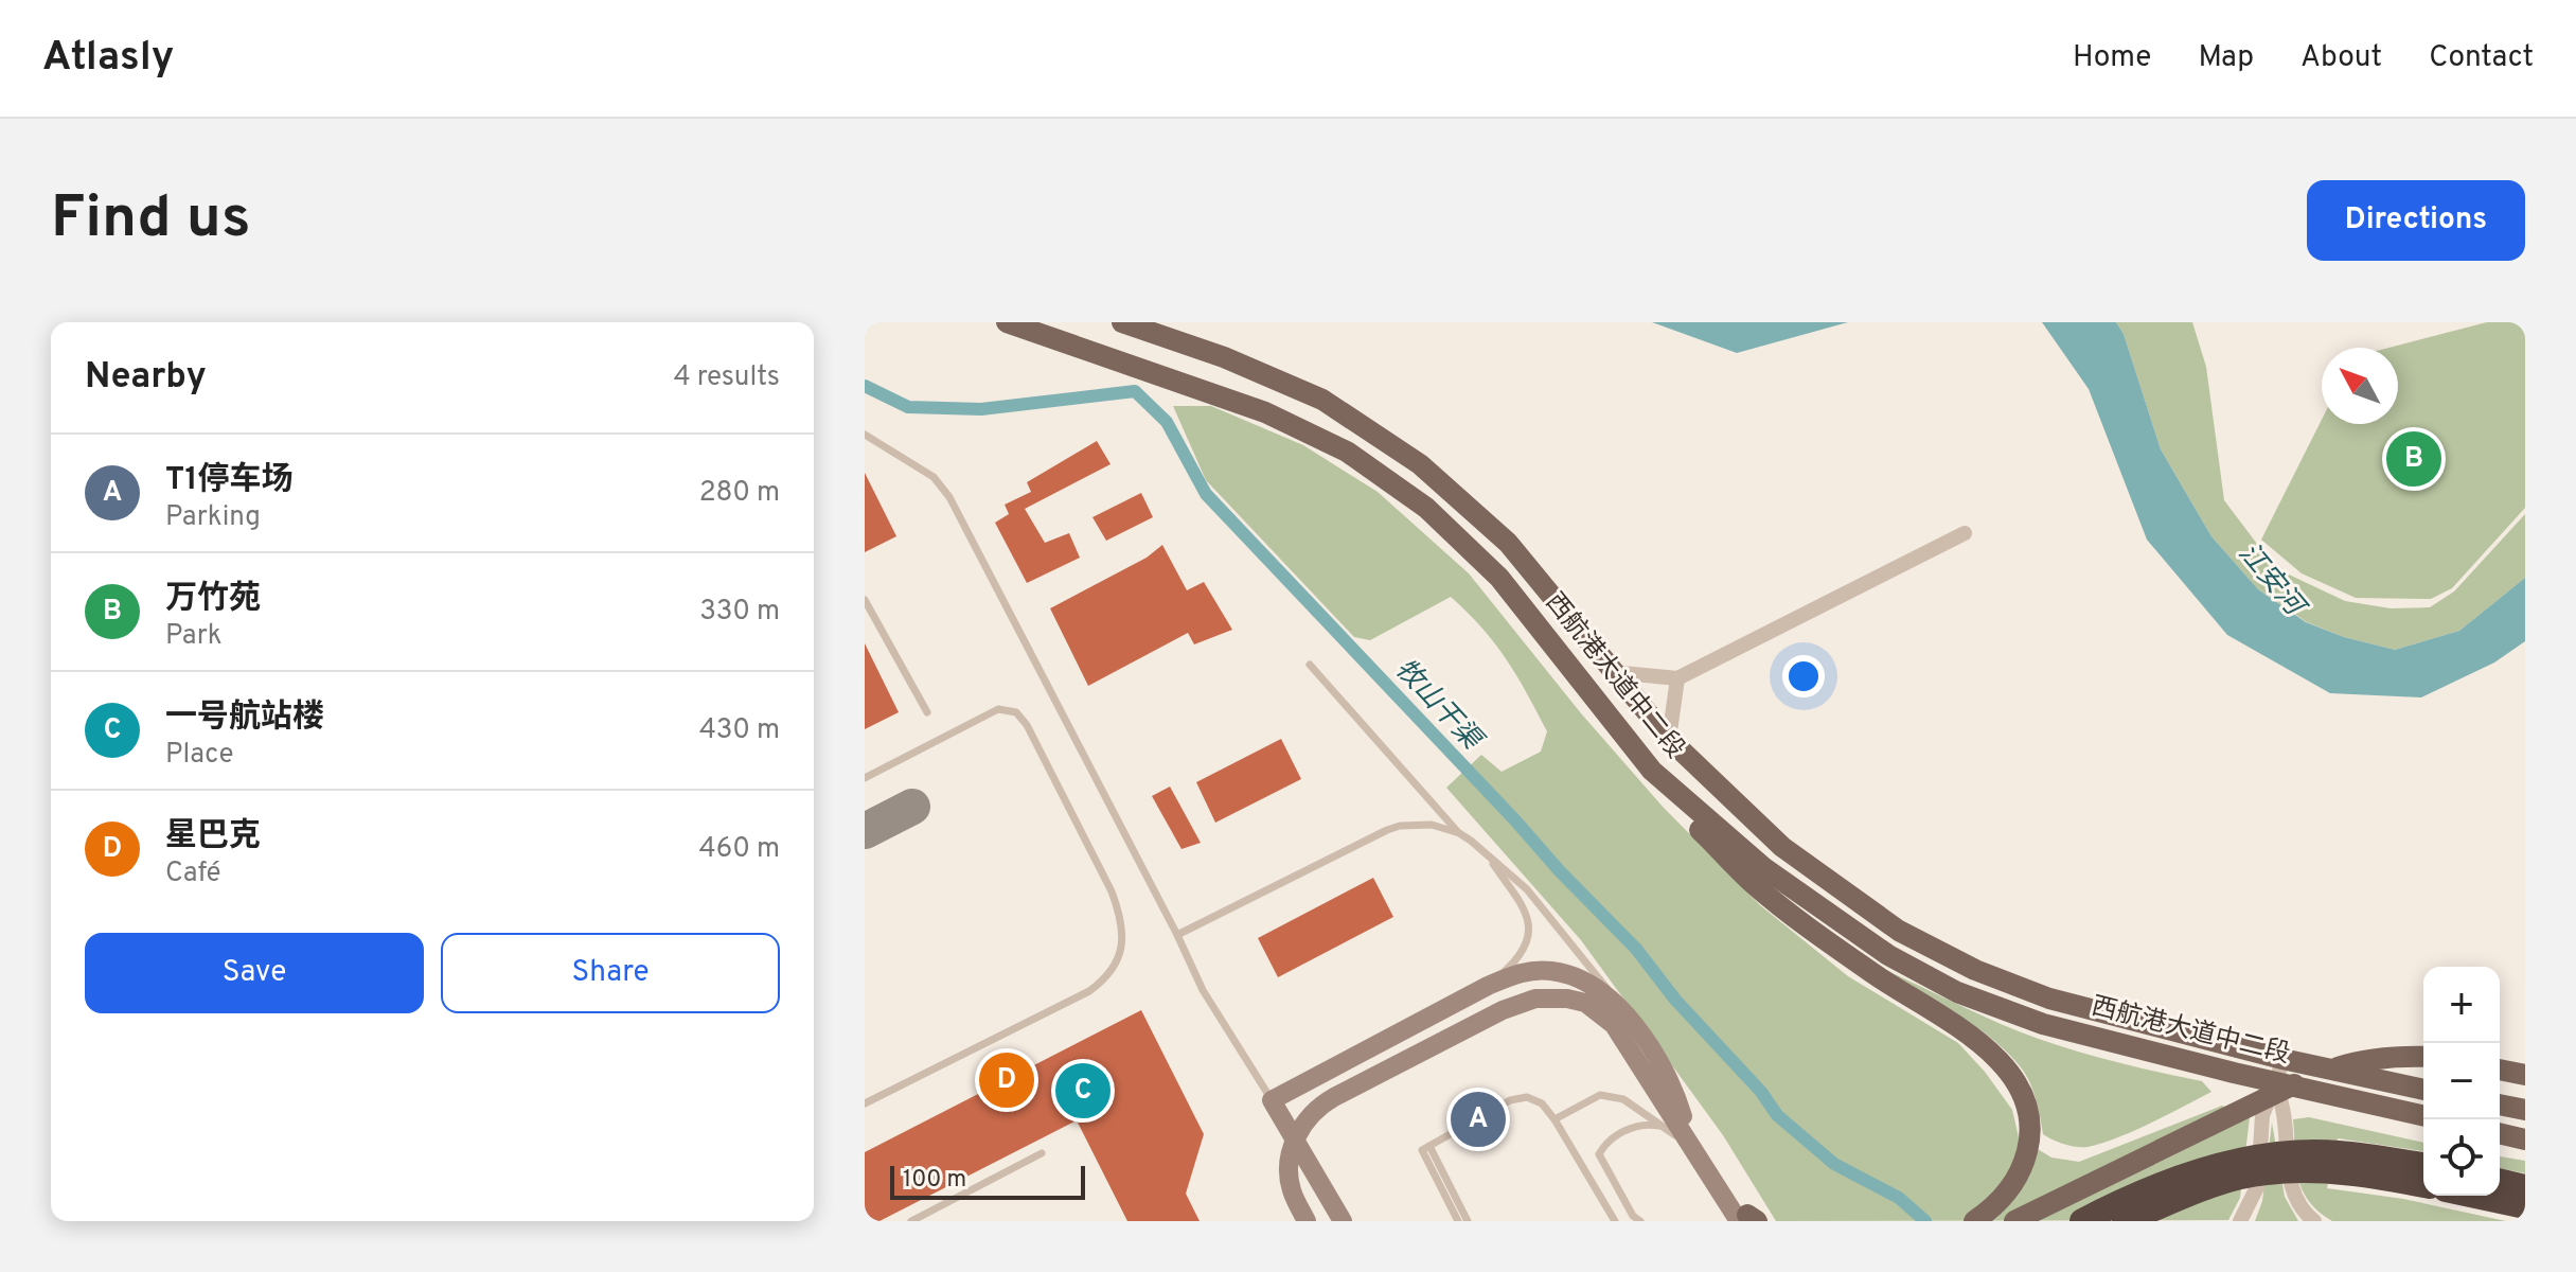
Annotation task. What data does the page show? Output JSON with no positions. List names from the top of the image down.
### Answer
{
  "streets": {
    "main road": ["西航港大道中二段"]
  },
  "water": ["江安河", "牧山干渠"],
  "scale_bar": "100 m",
  "north": "top left",
  "page": {
    "header": "Atlasly",
    "nav": [
      "Home",
      "Map",
      "About",
      "Contact"
    ],
    "buttons": [
      "Directions",
      ["Save", "Share"]
    ],
    "title": "Find us",
    "heading": ["Nearby", "4 results"],
    "pins": [
      "B",
      "D",
      "C",
      "A"
    ],
    "list": [
      {
        "mark": "A",
        "name": "T1停车场",
        "note": "Parking",
        "value": "280 m"
      },
      {
        "mark": "B",
        "name": "万竹苑",
        "note": "Park",
        "value": "330 m"
      },
      {
        "mark": "C",
        "name": "一号航站楼",
        "note": "Place",
        "value": "430 m"
      },
      {
        "mark": "D",
        "name": "星巴克",
        "note": "Café",
        "value": "460 m"
      }
    ],
    "map_buttons": ["+", "−"],
    "scale": "100 m"
  }
}
